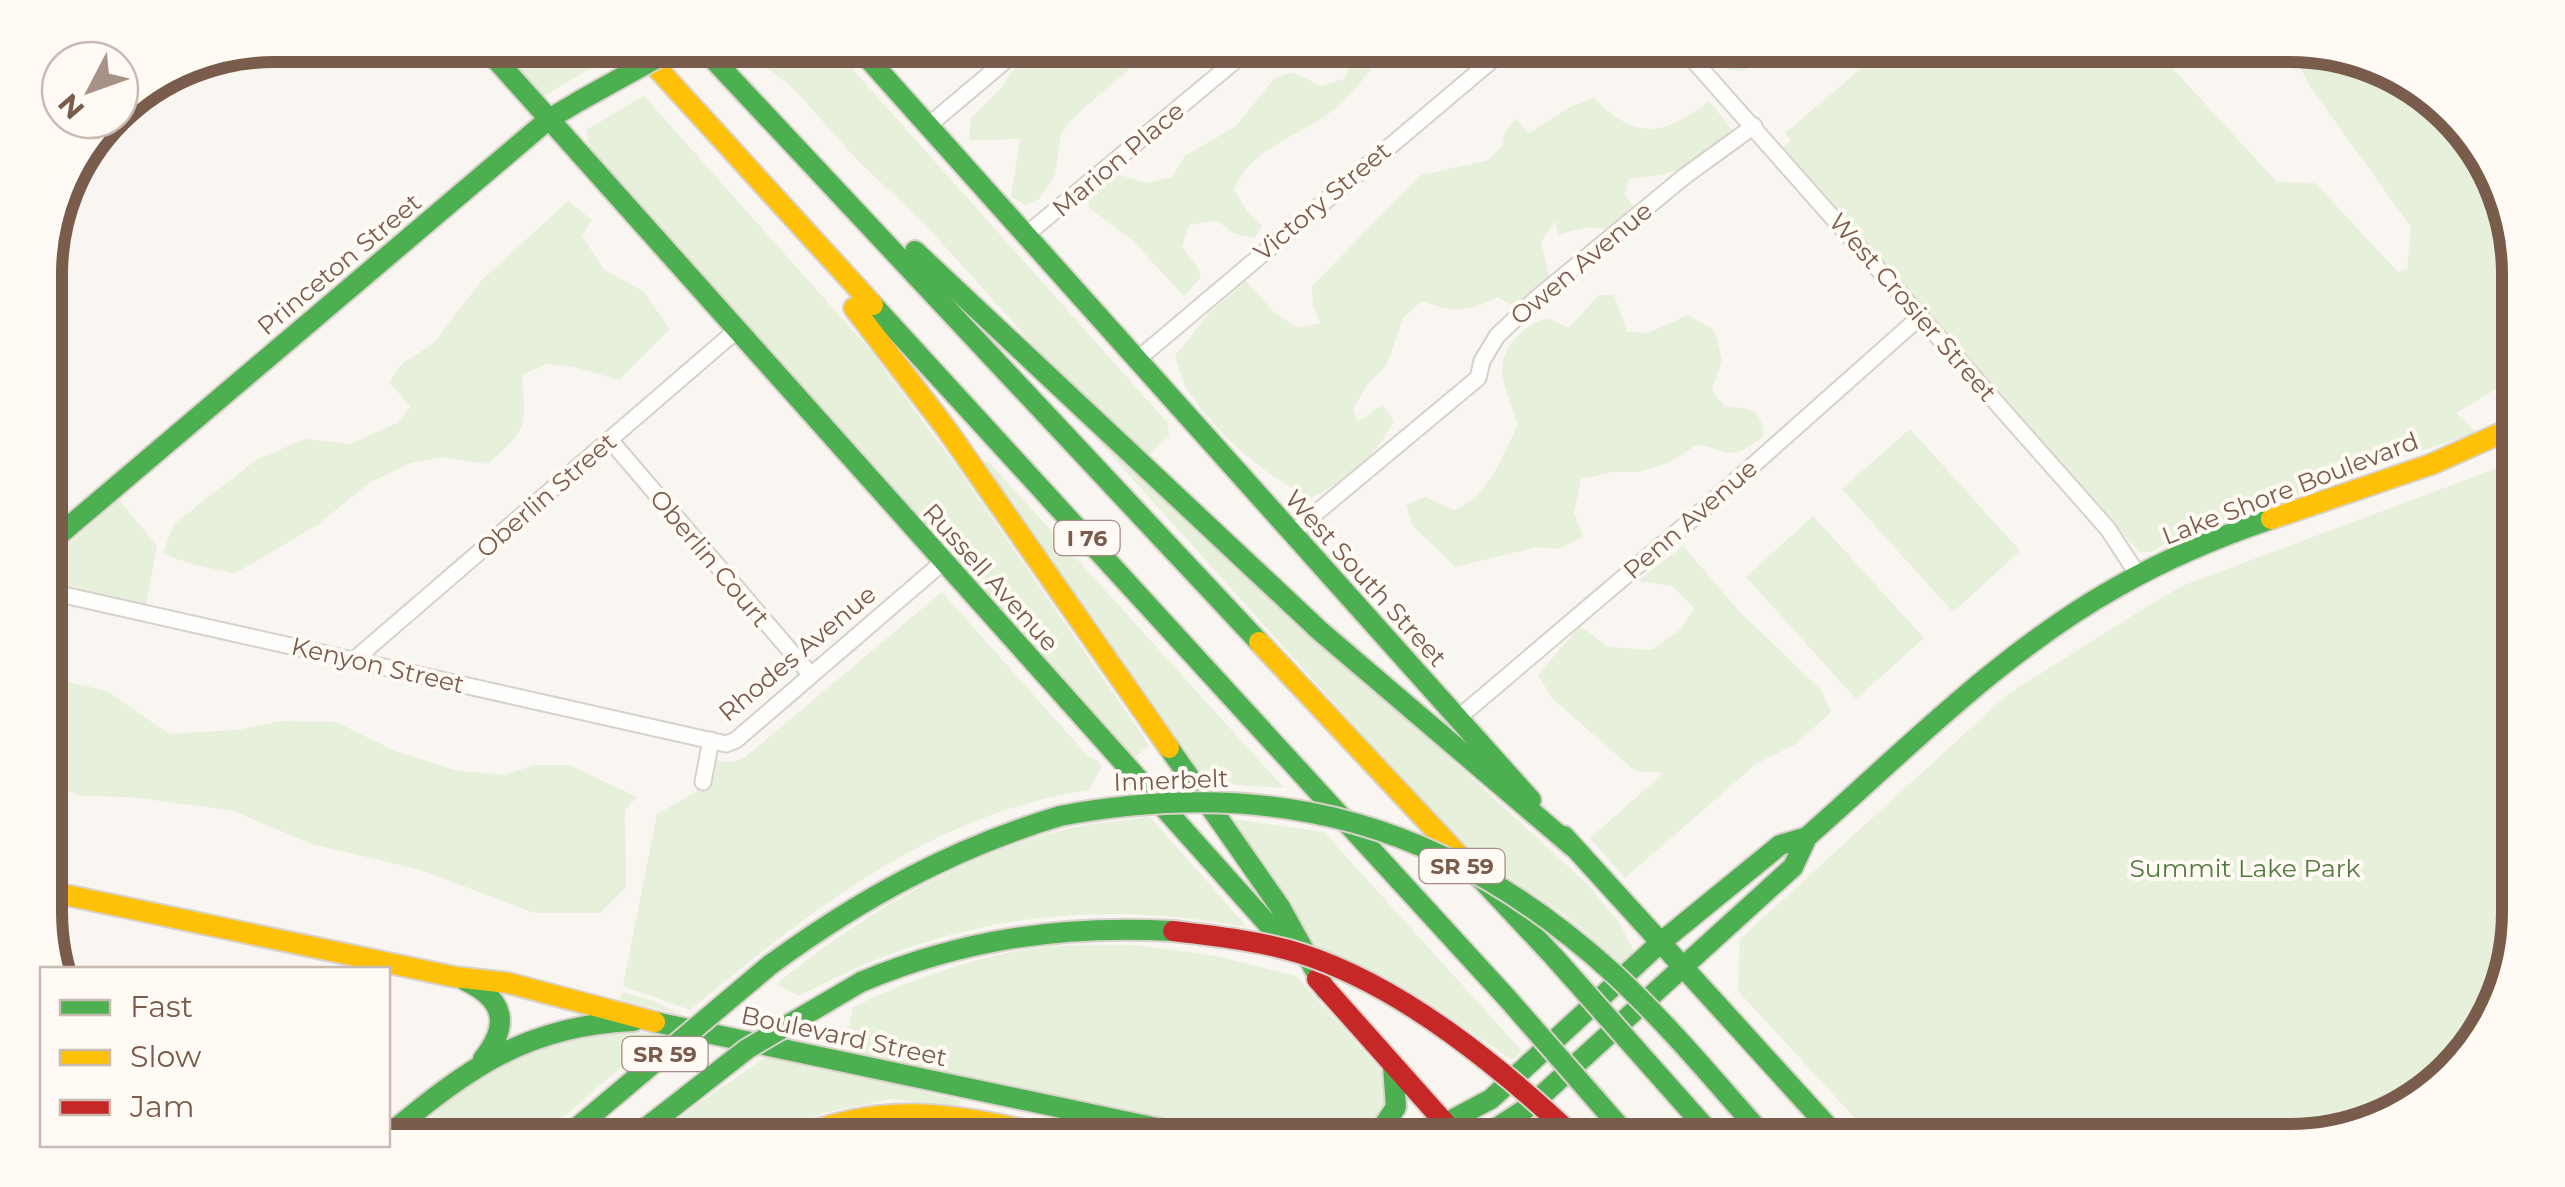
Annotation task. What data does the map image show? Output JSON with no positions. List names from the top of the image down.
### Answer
{
  "streets": {
    "main road": [
      "Princeton Street",
      "Lake Shore Boulevard",
      "I 76",
      "Russell Avenue",
      "West South Street",
      "Innerbelt",
      "SR 59",
      "Boulevard Street"
    ],
    "street": [
      "Marion Place",
      "Victory Street",
      "Owen Avenue",
      "West Crosier Street",
      "Oberlin Street",
      "Penn Avenue",
      "Oberlin Court",
      "Rhodes Avenue",
      "Kenyon Street"
    ]
  },
  "crossings": [
    ["Marion Place", "West South Street"],
    ["Victory Street", "West South Street"],
    ["Owen Avenue", "West Crosier Street"],
    ["Owen Avenue", "West South Street"],
    ["Princeton Street", "Russell Avenue"],
    ["West Crosier Street", "Lake Shore Boulevard"],
    ["West Crosier Street", "Penn Avenue"],
    ["Lake Shore Boulevard", "West South Street"],
    ["Oberlin Street", "Oberlin Court"],
    ["Oberlin Street", "Russell Avenue"],
    ["Oberlin Street", "Kenyon Street"],
    ["Penn Avenue", "West South Street"],
    ["Oberlin Court", "Rhodes Avenue"],
    ["Russell Avenue", "Rhodes Avenue"],
    ["Rhodes Avenue", "Kenyon Street"]
  ],
  "parks": ["Summit Lake Park"],
  "legend": ["Fast", "Slow", "Jam"],
  "north": "bottom left"
}
